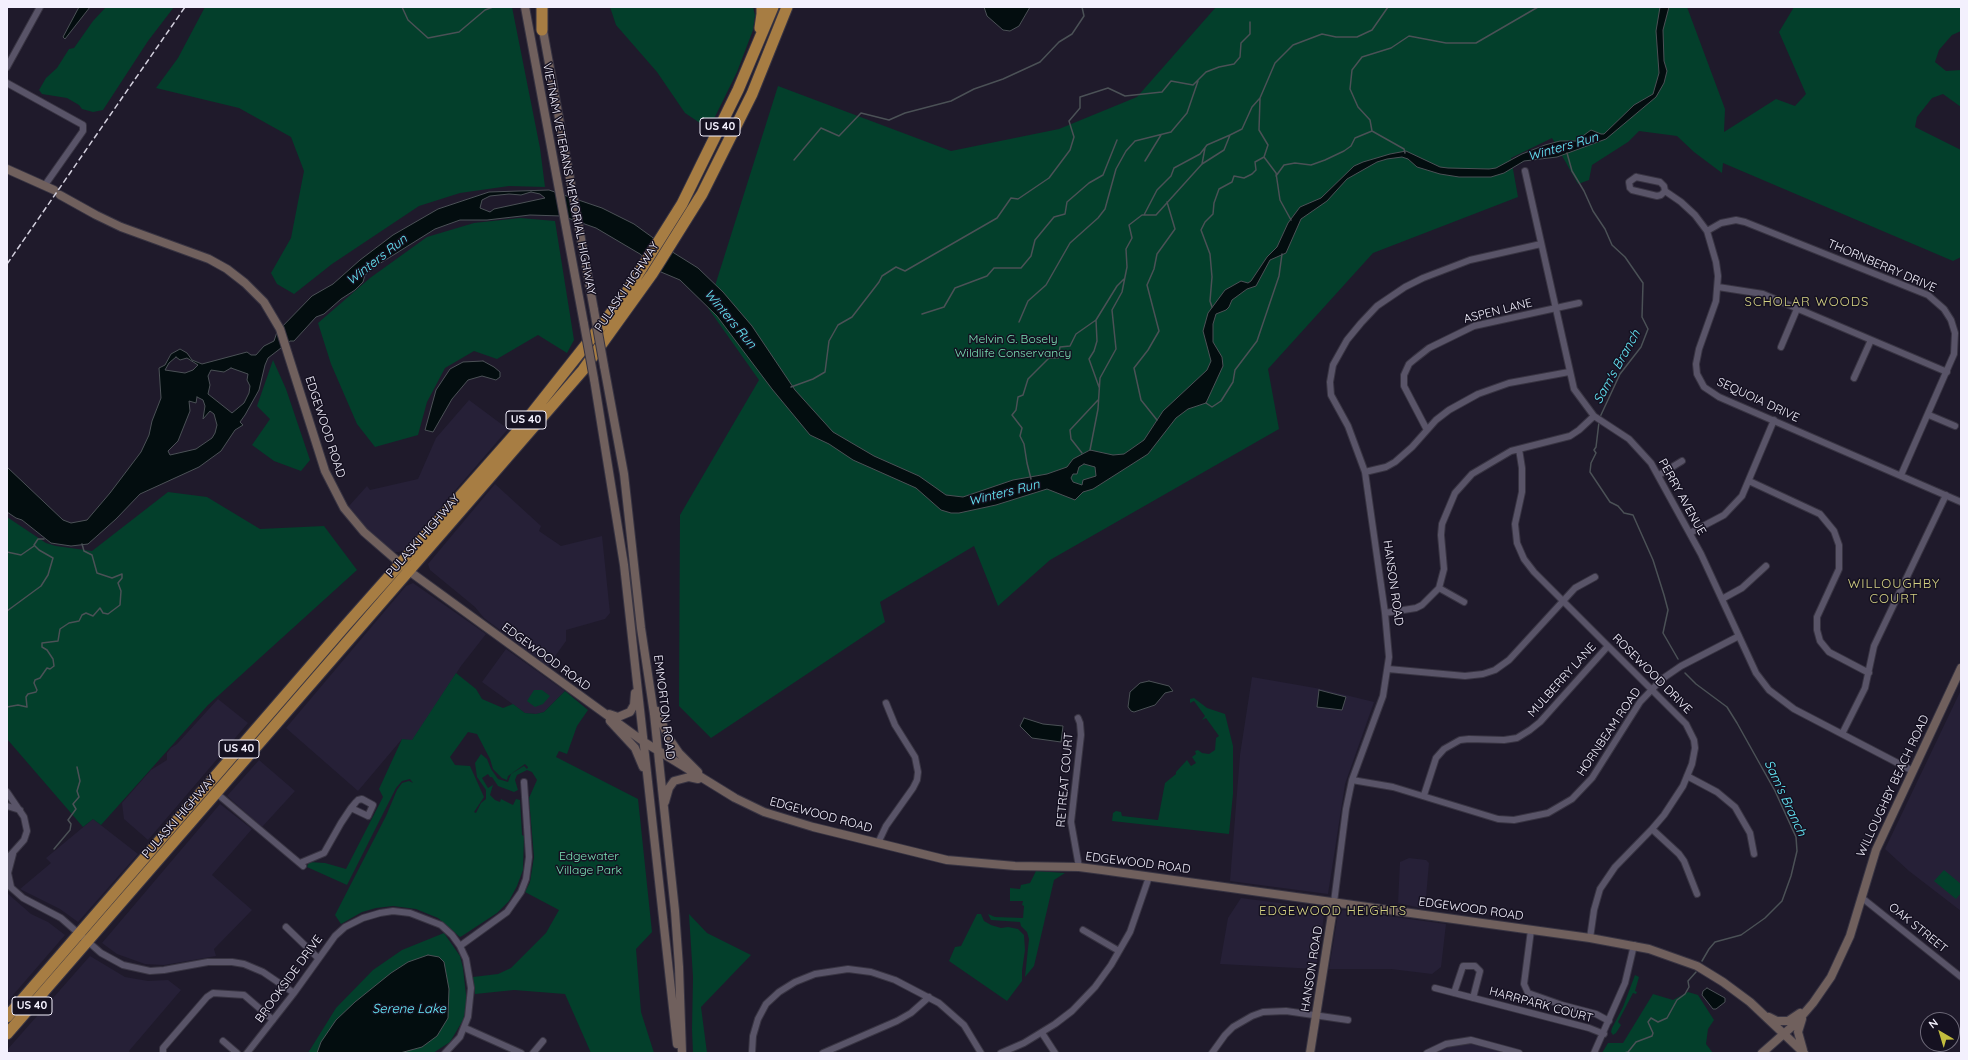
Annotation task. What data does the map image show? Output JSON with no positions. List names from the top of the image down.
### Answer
{
  "streets": {
    "highway": ["US 40", "PULASKI HIGHWAY"],
    "main road": [
      "VIETNAM VETERANS MEMORIAL HIGHWAY",
      "EDGEWOOD ROAD",
      "HANSON ROAD",
      "EMMORTON ROAD",
      "WILLOUGHBY BEACH ROAD"
    ],
    "street": [
      "THORNBERRY DRIVE",
      "ASPEN LANE",
      "SEQUOIA DRIVE",
      "PERRY AVENUE",
      "ROSEWOOD DRIVE",
      "MULBERRY LANE",
      "HORNBEAM ROAD",
      "RETREAT COURT",
      "OAK STREET",
      "BROOKSIDE DRIVE",
      "HARRPARK COURT"
    ]
  },
  "crossings": [
    ["VIETNAM VETERANS MEMORIAL HIGHWAY", "EMMORTON ROAD"],
    ["THORNBERRY DRIVE", "SEQUOIA DRIVE"],
    ["PULASKI HIGHWAY", "EDGEWOOD ROAD"],
    ["ASPEN LANE", "PERRY AVENUE"],
    ["EDGEWOOD ROAD", "HANSON ROAD"],
    ["EDGEWOOD ROAD", "ROSEWOOD DRIVE"],
    ["EDGEWOOD ROAD", "EMMORTON ROAD"],
    ["EDGEWOOD ROAD", "RETREAT COURT"],
    ["EDGEWOOD ROAD", "WILLOUGHBY BEACH ROAD"],
    ["PERRY AVENUE", "HANSON ROAD"],
    ["PERRY AVENUE", "HORNBEAM ROAD"],
    ["PERRY AVENUE", "WILLOUGHBY BEACH ROAD"],
    ["HANSON ROAD", "HORNBEAM ROAD"],
    ["ROSEWOOD DRIVE", "MULBERRY LANE"],
    ["ROSEWOOD DRIVE", "HORNBEAM ROAD"],
    ["MULBERRY LANE", "HORNBEAM ROAD"],
    ["WILLOUGHBY BEACH ROAD", "OAK STREET"]
  ],
  "districts": ["SCHOLAR WOODS", "WILLOUGHBY COURT", "EDGEWOOD HEIGHTS"],
  "water": ["Winters Run", "Sam's Branch", "Serene Lake"],
  "parks": ["Melvin G. Bosely Wildlife Conservancy", "Edgewater Village Park"],
  "north": "top left"
}
